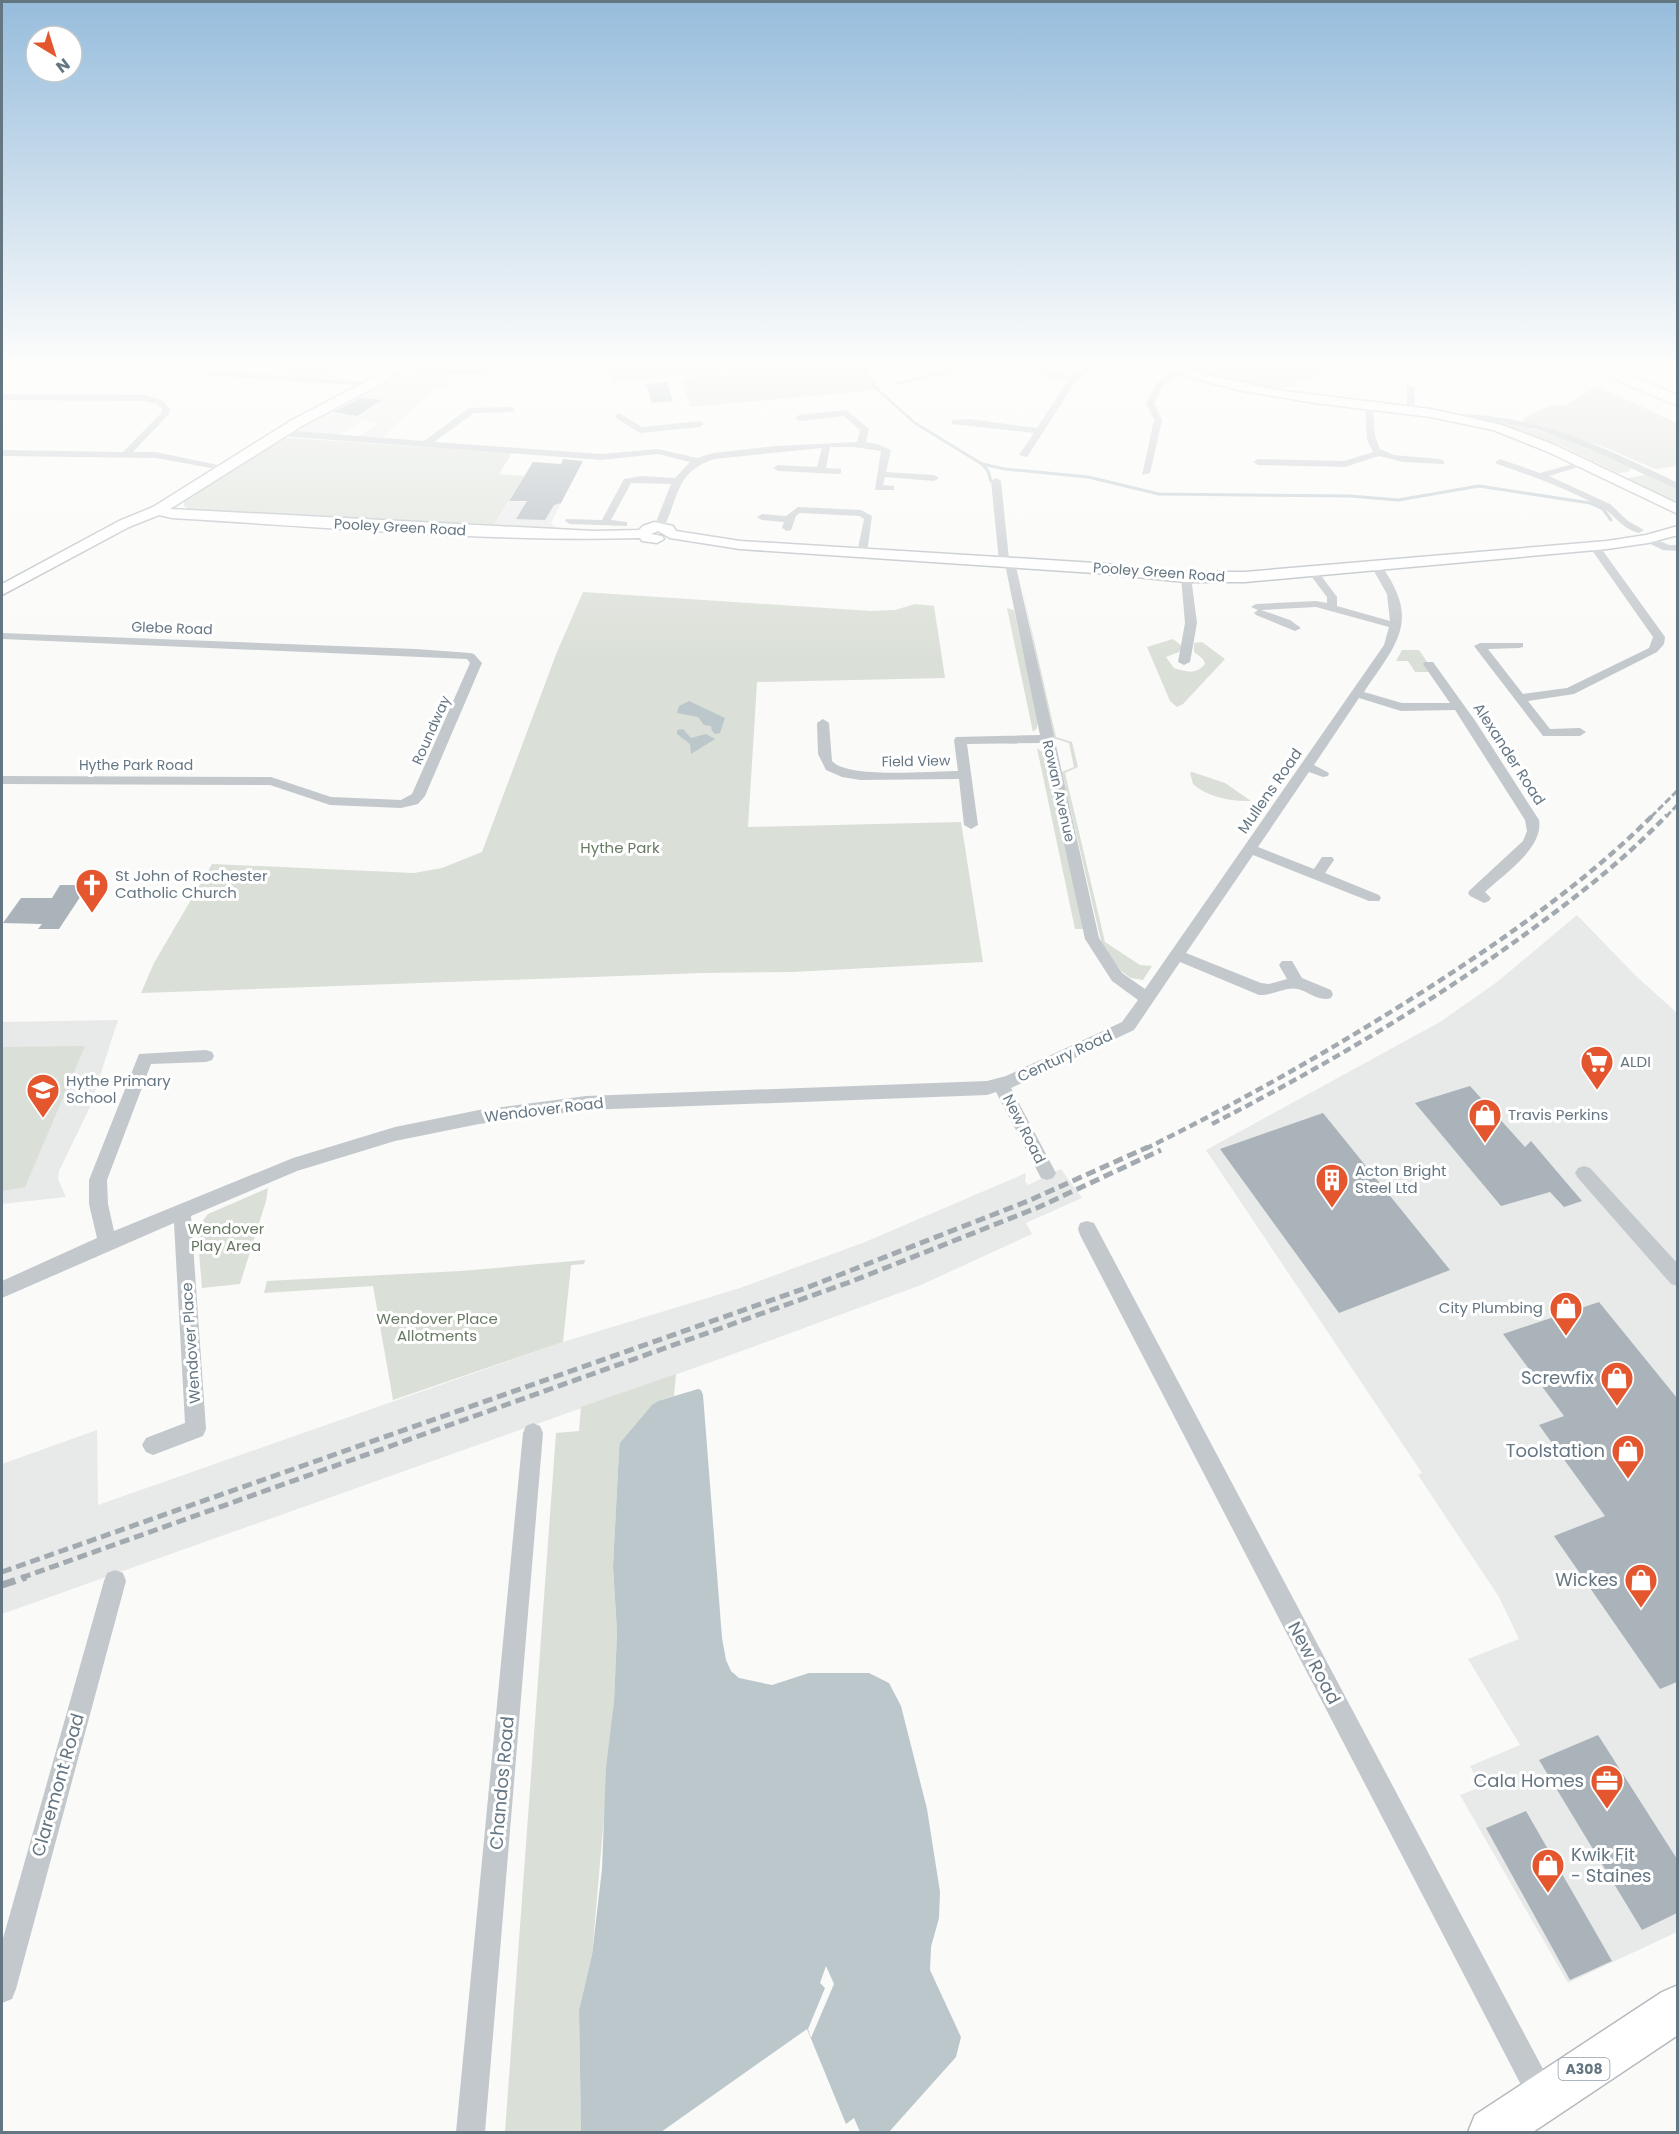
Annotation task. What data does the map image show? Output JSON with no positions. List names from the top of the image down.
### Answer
{
  "streets": {
    "main road": ["A308"],
    "street": [
      "Pooley Green Road",
      "Glebe Road",
      "Roundway",
      "Alexander Road",
      "Field View",
      "Hythe Park Road",
      "Rowan Avenue",
      "Mullens Road",
      "Century Road",
      "Wendover Road",
      "New Road",
      "Wendover Place",
      "Chandos Road",
      "Claremont Road"
    ]
  },
  "crossings": [
    ["Pooley Green Road", "Rowan Avenue"],
    ["Pooley Green Road", "Mullens Road"],
    ["Glebe Road", "Roundway"],
    ["Roundway", "Hythe Park Road"],
    ["Alexander Road", "Mullens Road"],
    ["Field View", "Rowan Avenue"],
    ["Rowan Avenue", "Mullens Road"],
    ["Mullens Road", "Century Road"],
    ["Century Road", "Wendover Road"],
    ["Century Road", "New Road"],
    ["Wendover Road", "New Road"],
    ["Wendover Road", "Wendover Place"],
    ["New Road", "A308"]
  ],
  "parks": ["Hythe Park", "Wendover Play Area", "Wendover Place Allotments"],
  "places": {
    "church": ["St John of Rochester Catholic Church"],
    "supermarket": ["ALDI"],
    "school or university": ["Hythe Primary School"],
    "shop": [
      "Travis Perkins",
      "City Plumbing",
      "Screwfix",
      "Toolstation",
      "Wickes",
      "Kwik Fit - Staines"
    ],
    "building": ["Acton Bright Steel Ltd"],
    "office": ["Cala Homes"]
  },
  "north": "bottom right"
}
